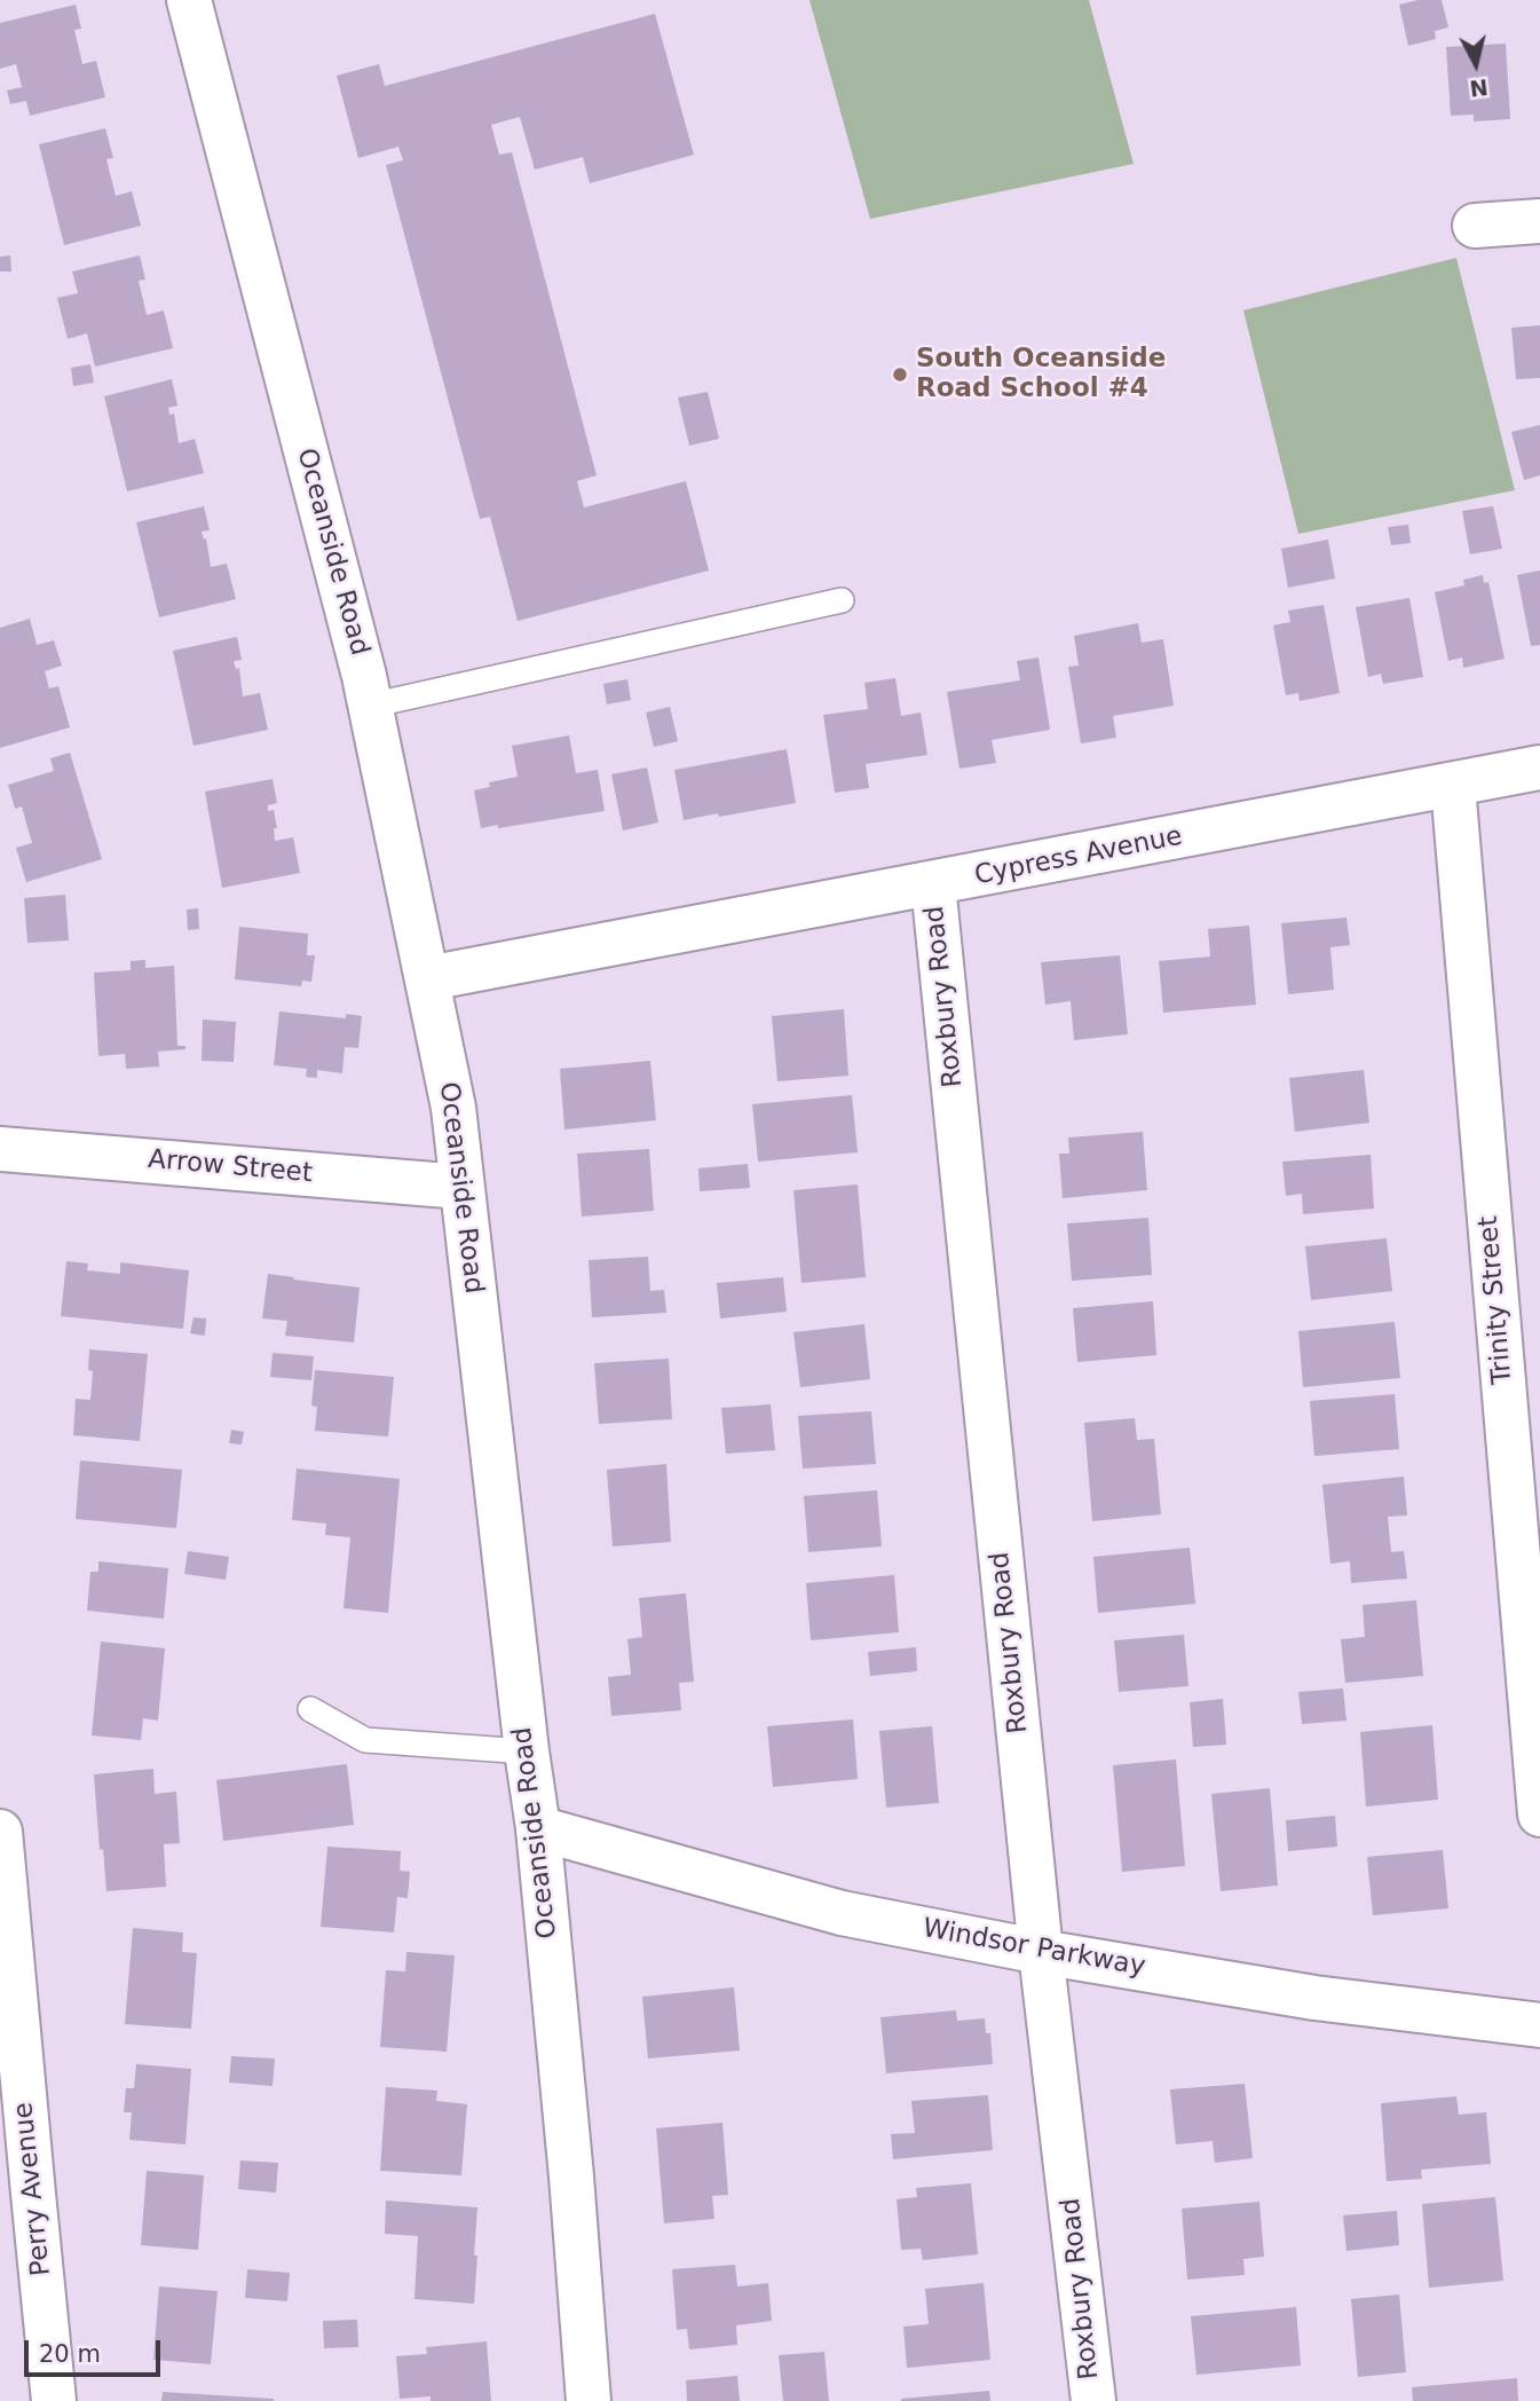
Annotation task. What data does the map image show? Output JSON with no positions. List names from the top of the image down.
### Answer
{
  "streets": {
    "street": [
      "Oceanside Road",
      "Cypress Avenue",
      "Roxbury Road",
      "Arrow Street",
      "Trinity Street",
      "Windsor Parkway",
      "Perry Avenue"
    ]
  },
  "crossings": [
    ["Oceanside Road", "Cypress Avenue"],
    ["Oceanside Road", "Arrow Street"],
    ["Oceanside Road", "Windsor Parkway"],
    ["Cypress Avenue", "Roxbury Road"],
    ["Cypress Avenue", "Trinity Street"],
    ["Roxbury Road", "Windsor Parkway"]
  ],
  "places": ["South Oceanside Road School #4"],
  "scale_bar": "20 m",
  "north": "bottom"
}
